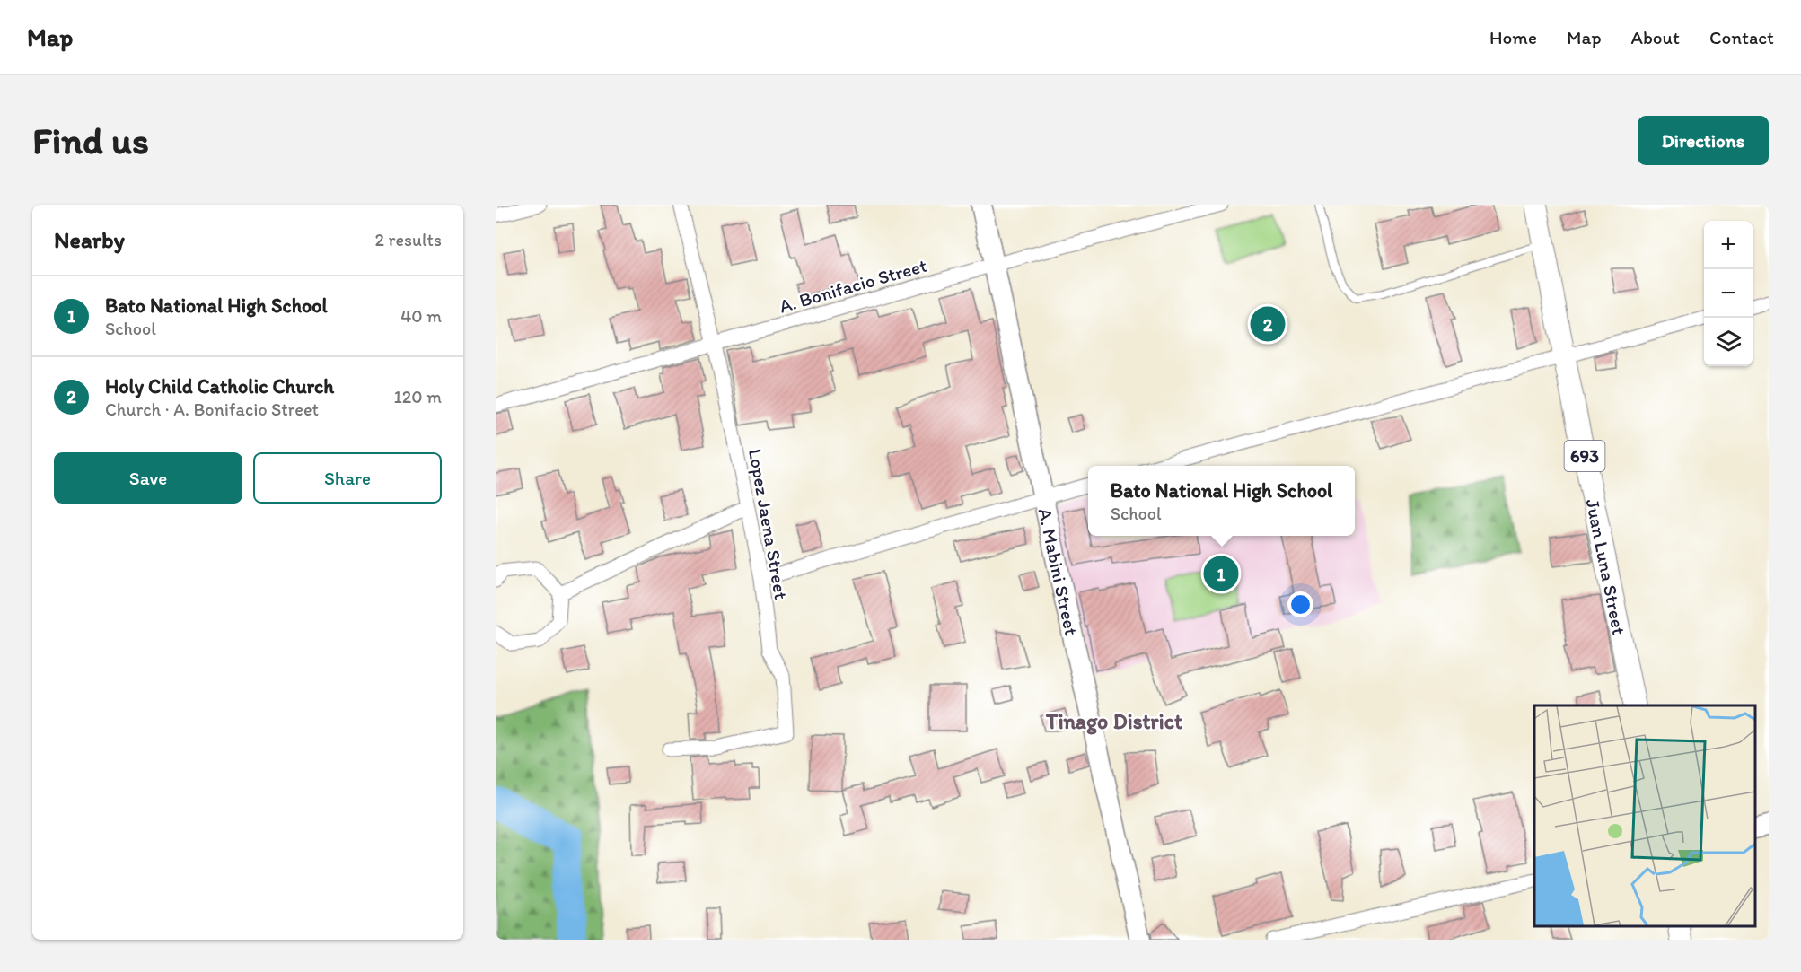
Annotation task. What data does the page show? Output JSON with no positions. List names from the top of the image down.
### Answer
{
  "streets": {
    "main road": ["693", "Juan Luna Street"],
    "street": ["A. Bonifacio Street", "Lopez Jaena Street", "A. Mabini Street"]
  },
  "crossings": [
    ["A. Bonifacio Street", "Lopez Jaena Street"],
    ["A. Bonifacio Street", "A. Mabini Street"]
  ],
  "districts": ["Tinago District"],
  "page": {
    "header": "Map",
    "nav": [
      "Home",
      "Map",
      "About",
      "Contact"
    ],
    "buttons": [
      "Directions",
      ["Save", "Share"]
    ],
    "title": "Find us",
    "heading": ["Nearby", "2 results"],
    "map_buttons": ["+", "−"],
    "list": [
      {
        "mark": "1",
        "name": "Bato National High School",
        "note": "School",
        "value": "40 m"
      },
      {
        "mark": "2",
        "name": "Holy Child Catholic Church",
        "note": "Church · A. Bonifacio Street",
        "value": "120 m"
      }
    ],
    "pins": ["2", "1"],
    "popup": ["Bato National High School", "School"]
  }
}
